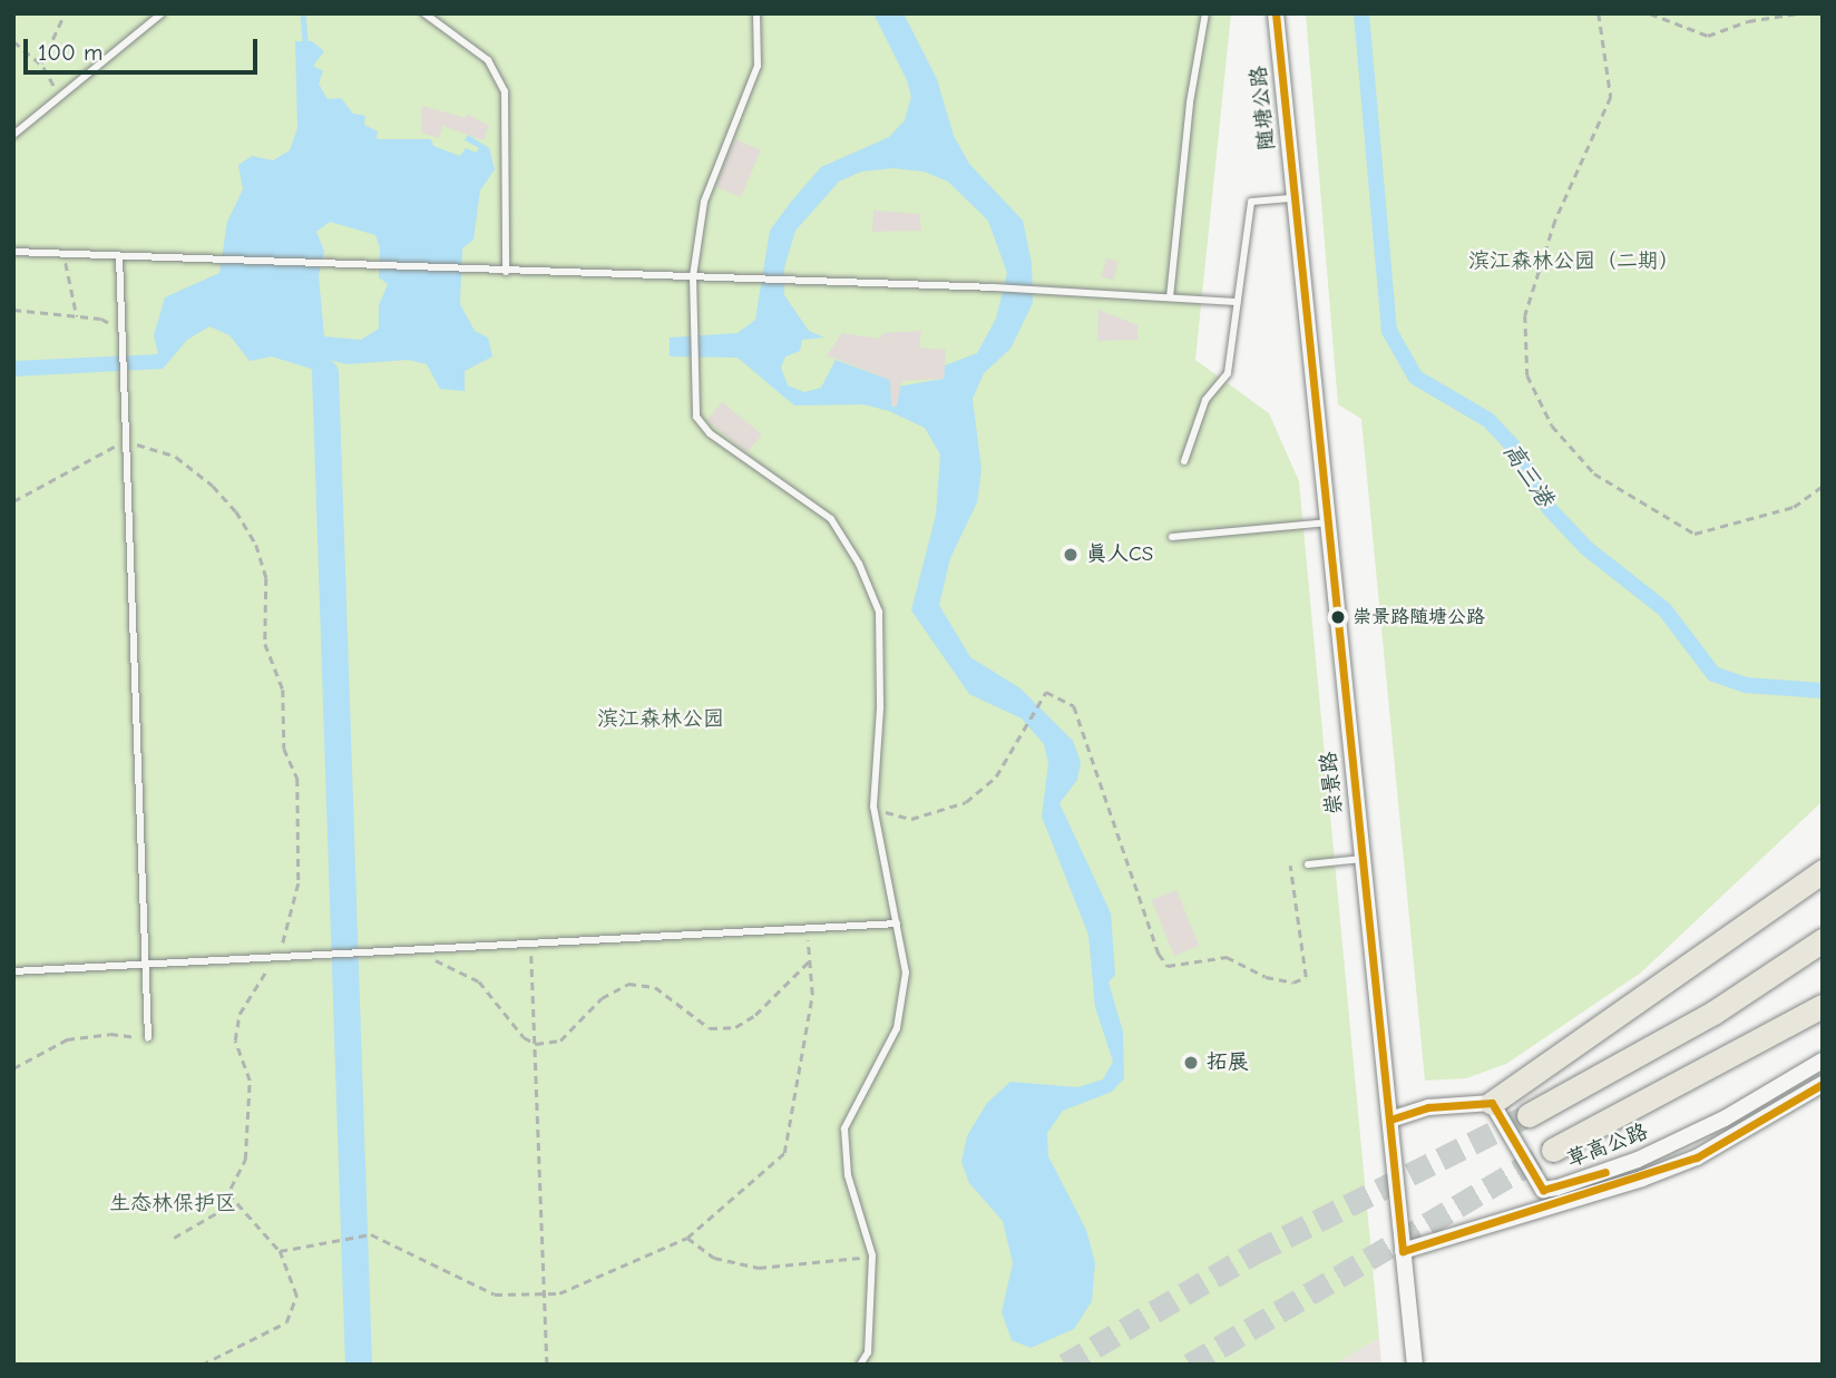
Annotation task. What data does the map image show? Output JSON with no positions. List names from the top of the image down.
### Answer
{
  "streets": {
    "street": ["随塘公路", "崇景路", "草高公路"]
  },
  "crossings": [
    ["随塘公路", "崇景路"],
    ["崇景路", "草高公路"]
  ],
  "water": ["高三港"],
  "parks": ["滨江森林公园（二期）", "滨江森林公园", "生态林保护区"],
  "places": ["真人CS", "崇景路随塘公路", "拓展"],
  "scale_bar": "100 m"
}
